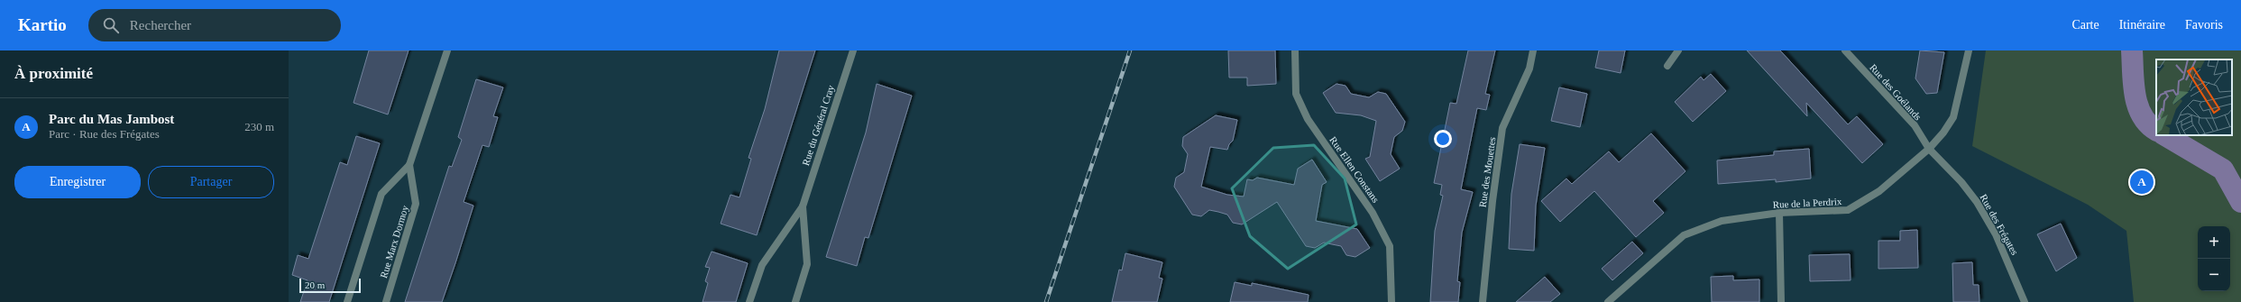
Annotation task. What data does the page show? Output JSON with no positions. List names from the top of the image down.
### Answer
{
  "streets": {
    "street": [
      "Rue des Goélands",
      "Rue du Général Cray",
      "Rue Ellen Constans",
      "Rue des Mouettes",
      "Rue de la Perdrix",
      "Rue des Frégates",
      "Rue Marx Dormoy"
    ]
  },
  "crossings": [
    ["Rue des Goélands", "Rue de la Perdrix"],
    ["Rue des Goélands", "Rue des Frégates"],
    ["Rue de la Perdrix", "Rue des Frégates"]
  ],
  "scale_bar": "20 m",
  "page": {
    "header": "Kartio",
    "search": "Rechercher",
    "nav": ["Carte", "Itinéraire", "Favoris"],
    "heading": "À proximité",
    "list": [
      {
        "mark": "A",
        "name": "Parc du Mas Jambost",
        "note": "Parc · Rue des Frégates",
        "value": "230 m"
      }
    ],
    "buttons": ["Enregistrer", "Partager"],
    "pins": "A",
    "map_buttons": ["+", "−"],
    "scale": "20 m"
  }
}
